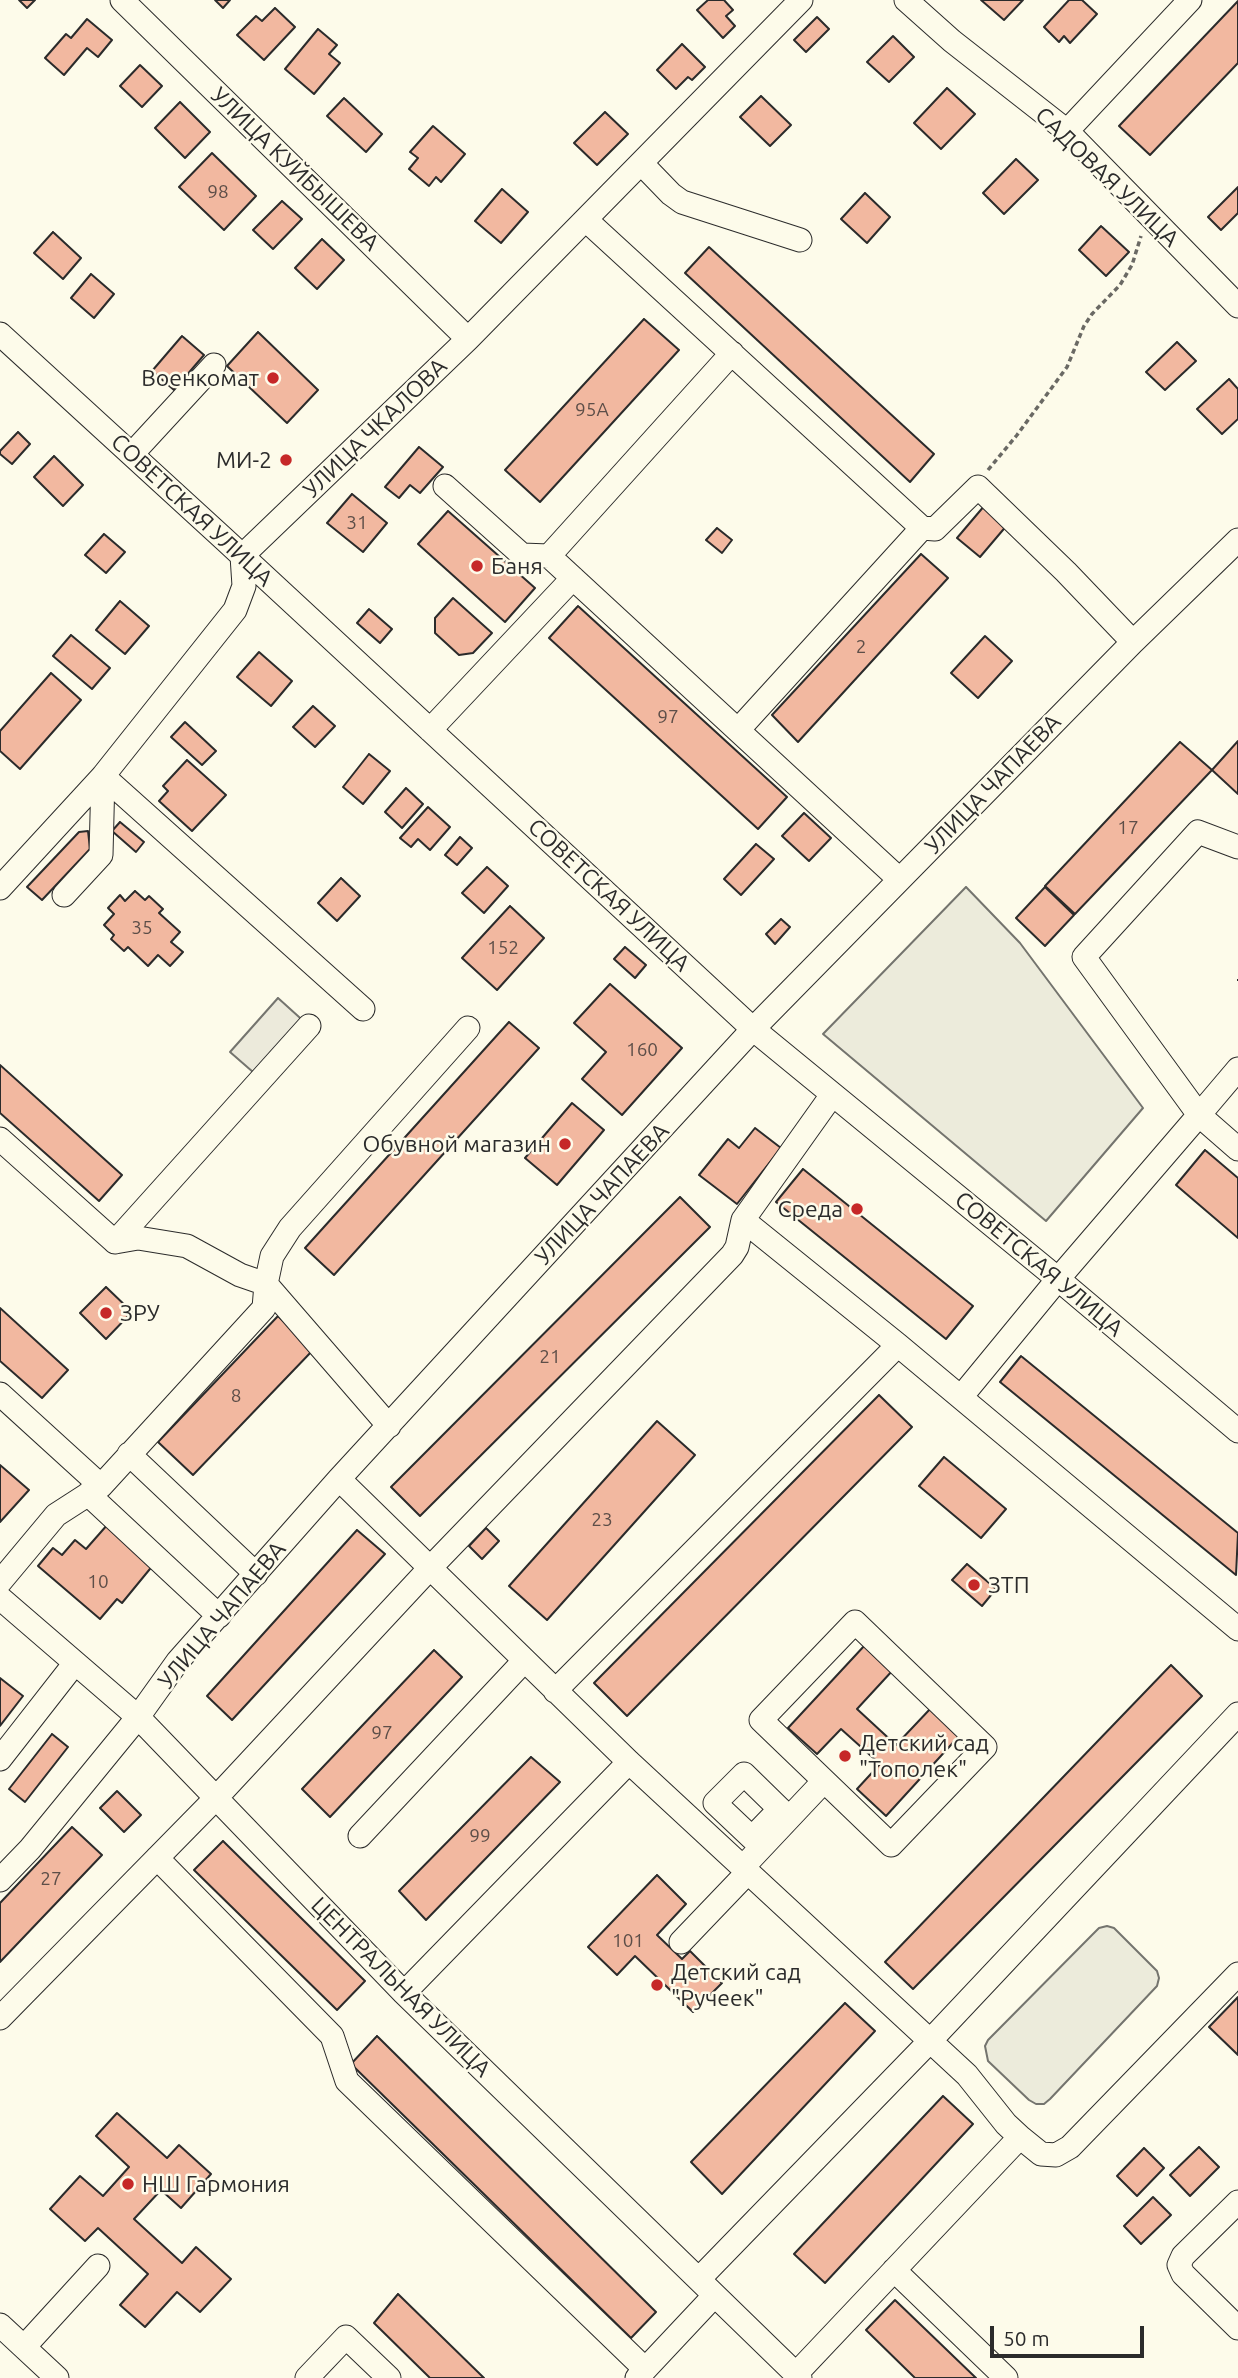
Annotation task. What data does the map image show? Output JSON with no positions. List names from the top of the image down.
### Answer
{
  "streets": {
    "street": [
      "УЛИЦА КУЙБЫШЕВА",
      "САДОВАЯ УЛИЦА",
      "УЛИЦА ЧКАЛОВА",
      "СОВЕТСКАЯ УЛИЦА",
      "УЛИЦА ЧАПАЕВА",
      "ЦЕНТРАЛЬНАЯ УЛИЦА"
    ]
  },
  "crossings": [
    ["УЛИЦА КУЙБЫШЕВА", "УЛИЦА ЧКАЛОВА"],
    ["УЛИЦА ЧКАЛОВА", "СОВЕТСКАЯ УЛИЦА"],
    ["СОВЕТСКАЯ УЛИЦА", "УЛИЦА ЧАПАЕВА"],
    ["УЛИЦА ЧАПАЕВА", "ЦЕНТРАЛЬНАЯ УЛИЦА"]
  ],
  "places": [
    "Военкомат",
    "МИ-2",
    "Баня",
    "Обувной магазин",
    "Среда",
    "ЗРУ",
    "ЗТП",
    "Детский сад \"Тополек\"",
    "Детский сад \"Ручеек\"",
    "НШ Гармония"
  ],
  "house_numbers": [
    "98",
    "95А",
    "31",
    "2",
    "97",
    "17",
    "35",
    "152",
    "160",
    "21",
    "8",
    "23",
    "10",
    "97",
    "99",
    "27",
    "101"
  ],
  "scale_bar": "50 m"
}
